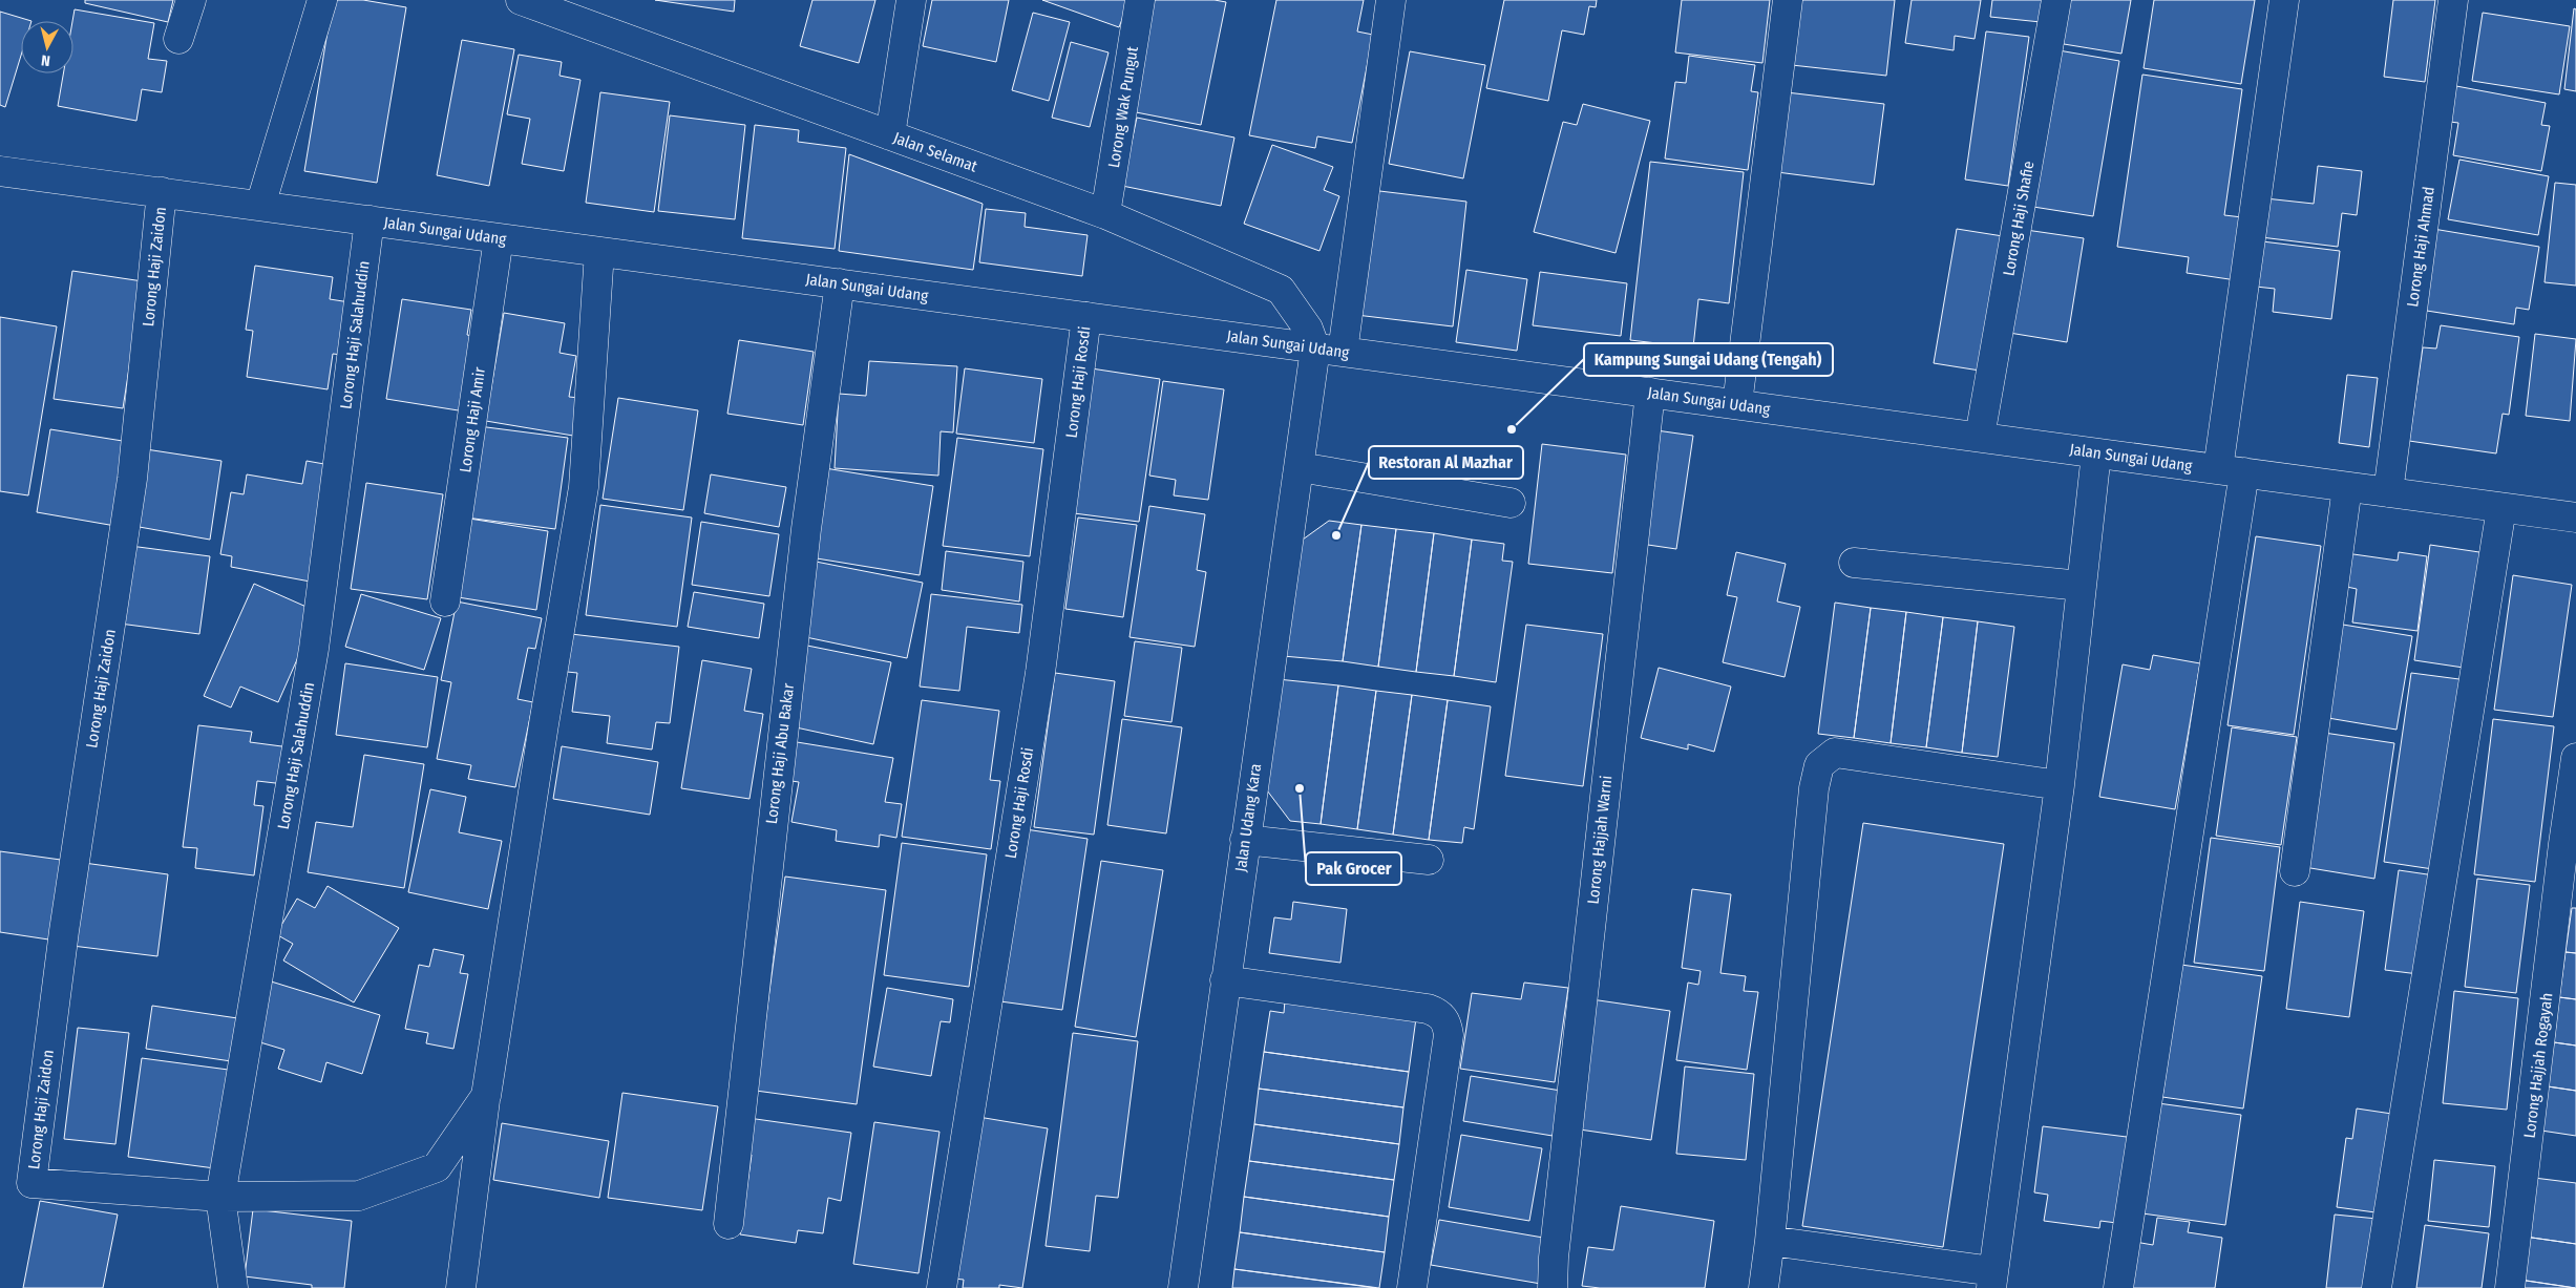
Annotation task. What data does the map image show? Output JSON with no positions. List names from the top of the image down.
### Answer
{
  "streets": {
    "street": [
      "Lorong Wak Pungut",
      "Jalan Selamat",
      "Lorong Haji Shafie",
      "Jalan Sungai Udang",
      "Lorong Haji Ahmad",
      "Lorong Haji Zaidon",
      "Lorong Haji Salahuddin",
      "Lorong Haji Rosdi",
      "Lorong Haji Amir",
      "Lorong Haji Abu Bakar",
      "Jalan Udang Kara",
      "Lorong Hajjah Warni",
      "Lorong Hajjah Rogayah"
    ]
  },
  "crossings": [
    ["Lorong Wak Pungut", "Jalan Selamat"],
    ["Jalan Selamat", "Jalan Sungai Udang"],
    ["Jalan Selamat", "Jalan Udang Kara"],
    ["Lorong Haji Shafie", "Jalan Sungai Udang"],
    ["Jalan Sungai Udang", "Lorong Haji Ahmad"],
    ["Jalan Sungai Udang", "Lorong Haji Zaidon"],
    ["Jalan Sungai Udang", "Lorong Haji Salahuddin"],
    ["Jalan Sungai Udang", "Lorong Haji Rosdi"],
    ["Jalan Sungai Udang", "Lorong Haji Amir"],
    ["Jalan Sungai Udang", "Lorong Haji Abu Bakar"],
    ["Jalan Sungai Udang", "Jalan Udang Kara"],
    ["Jalan Sungai Udang", "Lorong Hajjah Warni"],
    ["Lorong Haji Zaidon", "Lorong Haji Salahuddin"]
  ],
  "places": ["Kampung Sungai Udang (Tengah)", "Restoran Al Mazhar", "Pak Grocer"],
  "north": "bottom"
}
